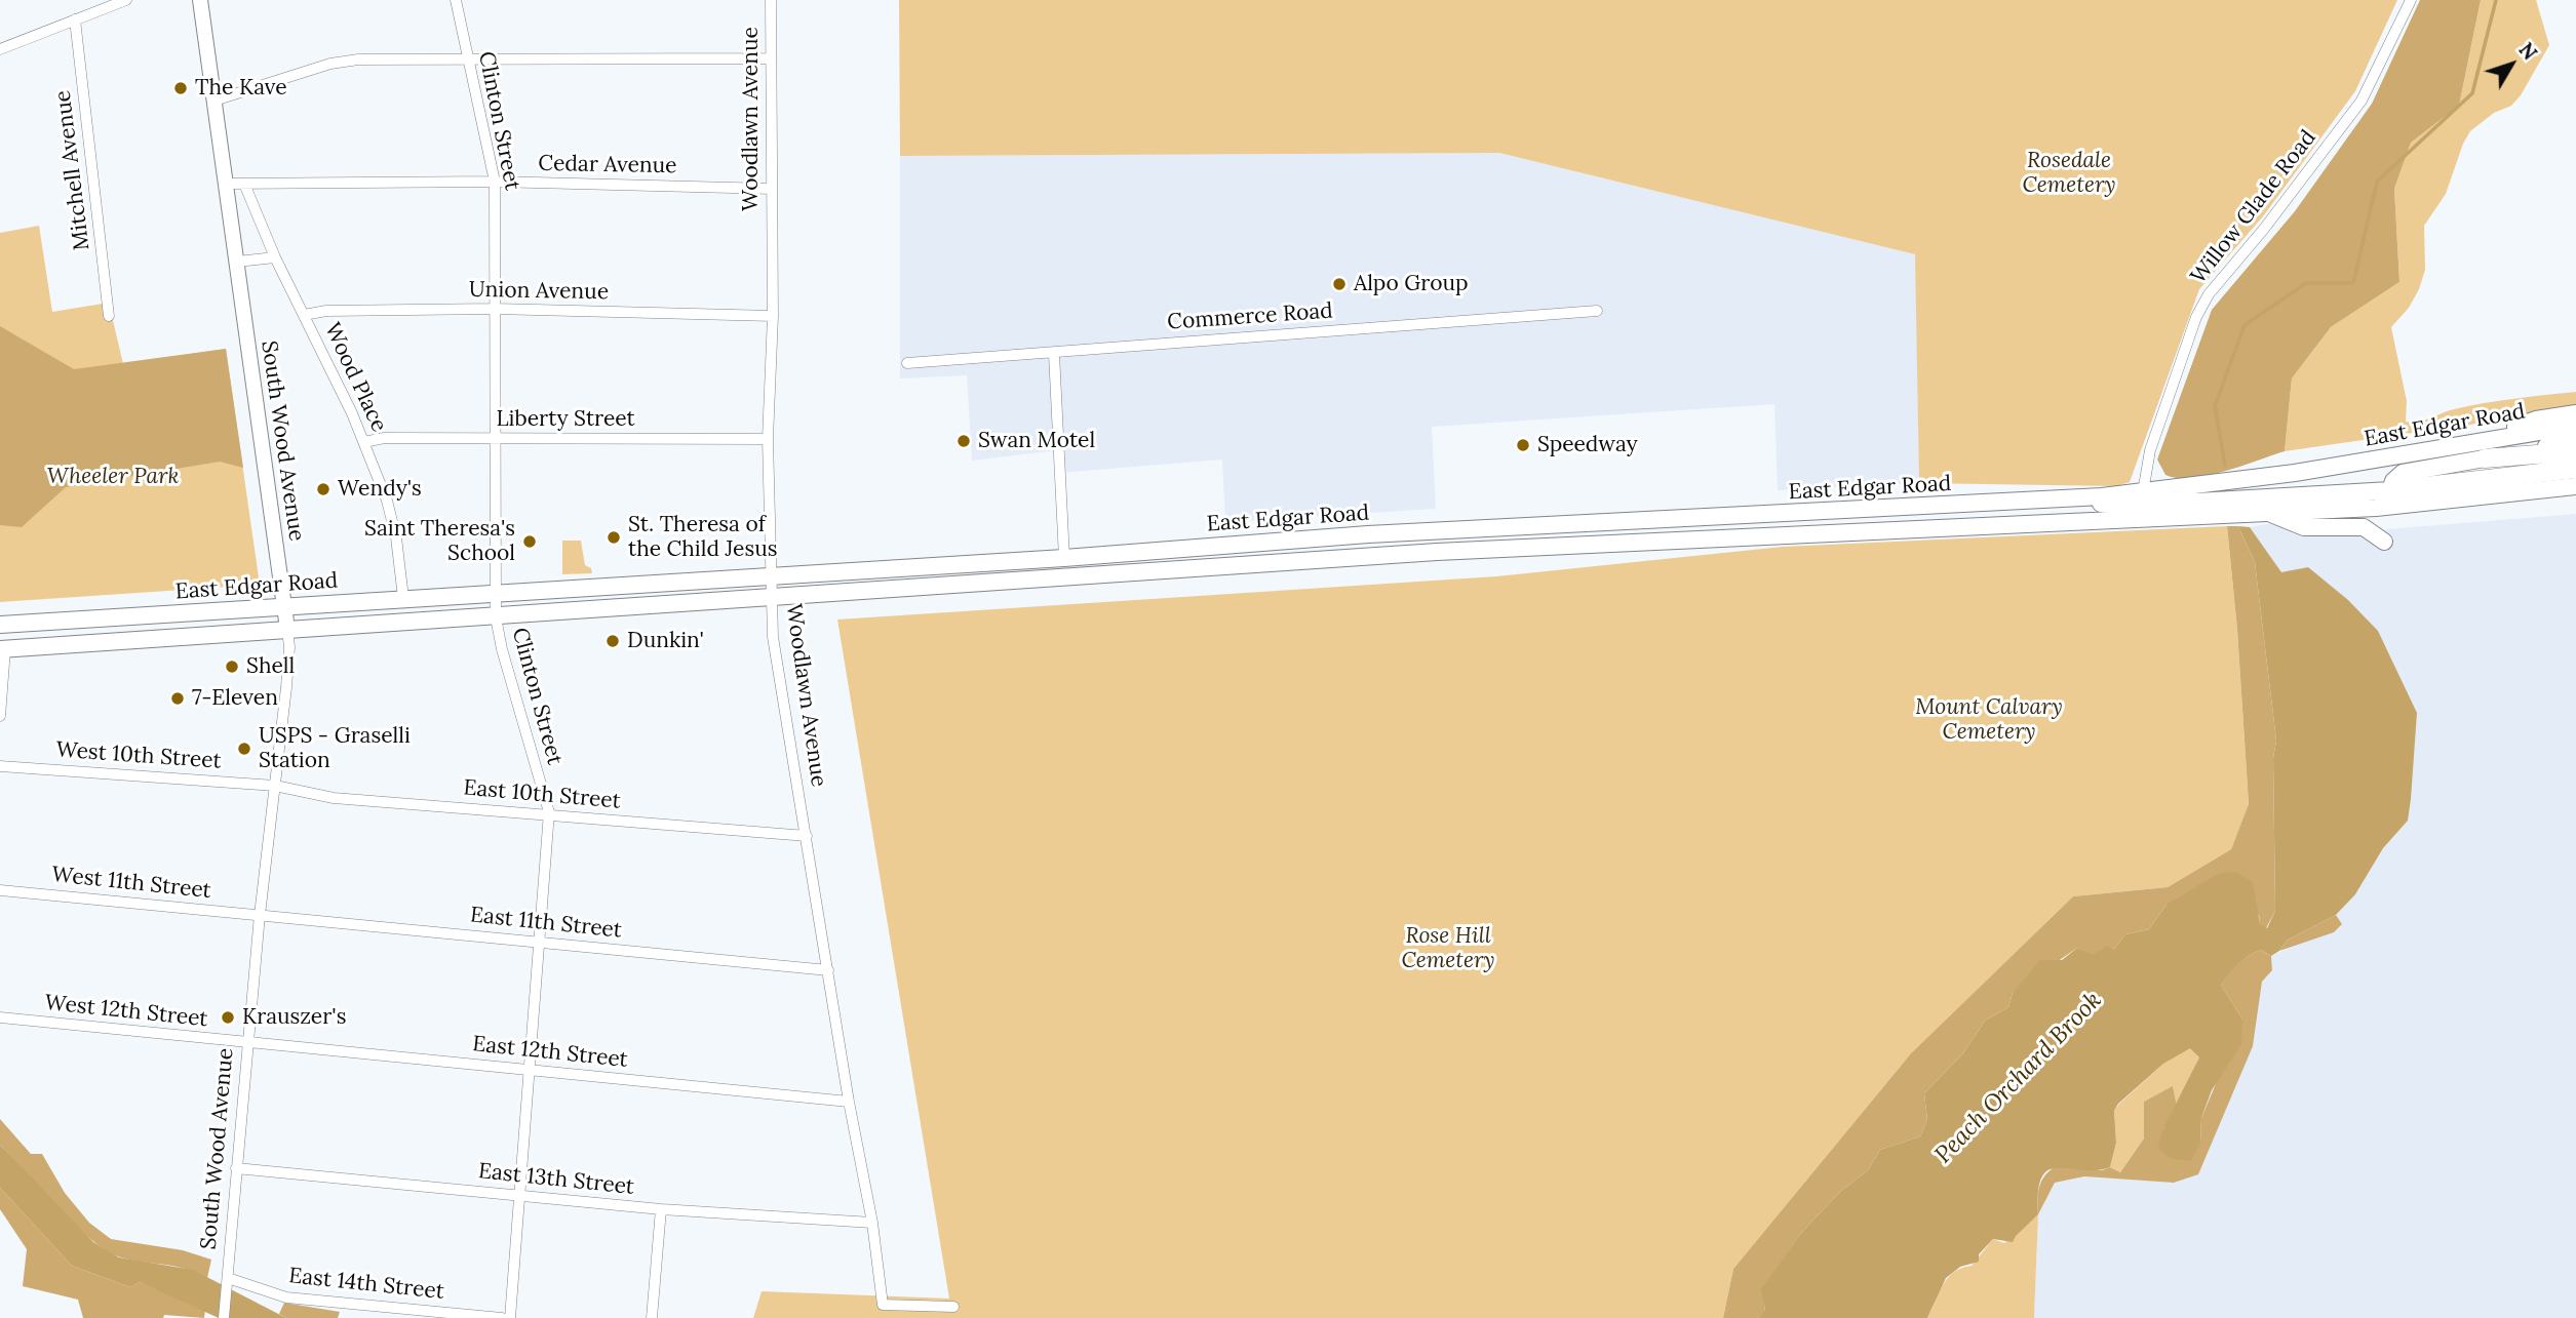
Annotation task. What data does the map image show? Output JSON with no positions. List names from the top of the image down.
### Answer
{
  "streets": {
    "highway": ["East Edgar Road"],
    "main road": ["South Wood Avenue"],
    "street": [
      "Woodlawn Avenue",
      "Clinton Street",
      "Cedar Avenue",
      "Mitchell Avenue",
      "Willow Glade Road",
      "Union Avenue",
      "Commerce Road",
      "Wood Place",
      "Liberty Street",
      "West 10th Street",
      "East 10th Street",
      "West 11th Street",
      "East 11th Street",
      "West 12th Street",
      "East 12th Street",
      "East 13th Street",
      "East 14th Street"
    ]
  },
  "crossings": [
    ["Woodlawn Avenue", "Cedar Avenue"],
    ["Woodlawn Avenue", "Union Avenue"],
    ["Woodlawn Avenue", "Liberty Street"],
    ["Woodlawn Avenue", "East Edgar Road"],
    ["Woodlawn Avenue", "East 10th Street"],
    ["Woodlawn Avenue", "East 11th Street"],
    ["Woodlawn Avenue", "East 12th Street"],
    ["Woodlawn Avenue", "East 13th Street"],
    ["Clinton Street", "Cedar Avenue"],
    ["Clinton Street", "Union Avenue"],
    ["Clinton Street", "Liberty Street"],
    ["Clinton Street", "East Edgar Road"],
    ["Clinton Street", "East 10th Street"],
    ["Clinton Street", "East 11th Street"],
    ["Clinton Street", "East 12th Street"],
    ["Clinton Street", "East 13th Street"],
    ["Cedar Avenue", "Wood Place"],
    ["Cedar Avenue", "South Wood Avenue"],
    ["Willow Glade Road", "East Edgar Road"],
    ["Union Avenue", "Wood Place"],
    ["Wood Place", "Liberty Street"],
    ["Wood Place", "East Edgar Road"],
    ["East Edgar Road", "South Wood Avenue"],
    ["South Wood Avenue", "West 10th Street"],
    ["South Wood Avenue", "East 10th Street"],
    ["South Wood Avenue", "West 11th Street"],
    ["South Wood Avenue", "East 11th Street"],
    ["South Wood Avenue", "West 12th Street"],
    ["South Wood Avenue", "East 12th Street"],
    ["South Wood Avenue", "East 13th Street"],
    ["South Wood Avenue", "East 14th Street"],
    ["West 10th Street", "East 10th Street"],
    ["West 11th Street", "East 11th Street"],
    ["West 12th Street", "East 12th Street"]
  ],
  "water": ["Peach Orchard Brook"],
  "parks": [
    "Rosedale Cemetery",
    "Wheeler Park",
    "Mount Calvary Cemetery",
    "Rose Hill Cemetery"
  ],
  "places": [
    "The Kave",
    "Alpo Group",
    "Swan Motel",
    "Speedway",
    "Wendy's",
    "St. Theresa of the Child Jesus",
    "Saint Theresa's School",
    "Dunkin'",
    "Shell",
    "7-Eleven",
    "USPS - Graselli Station",
    "Krauszer's"
  ],
  "north": "top right"
}
